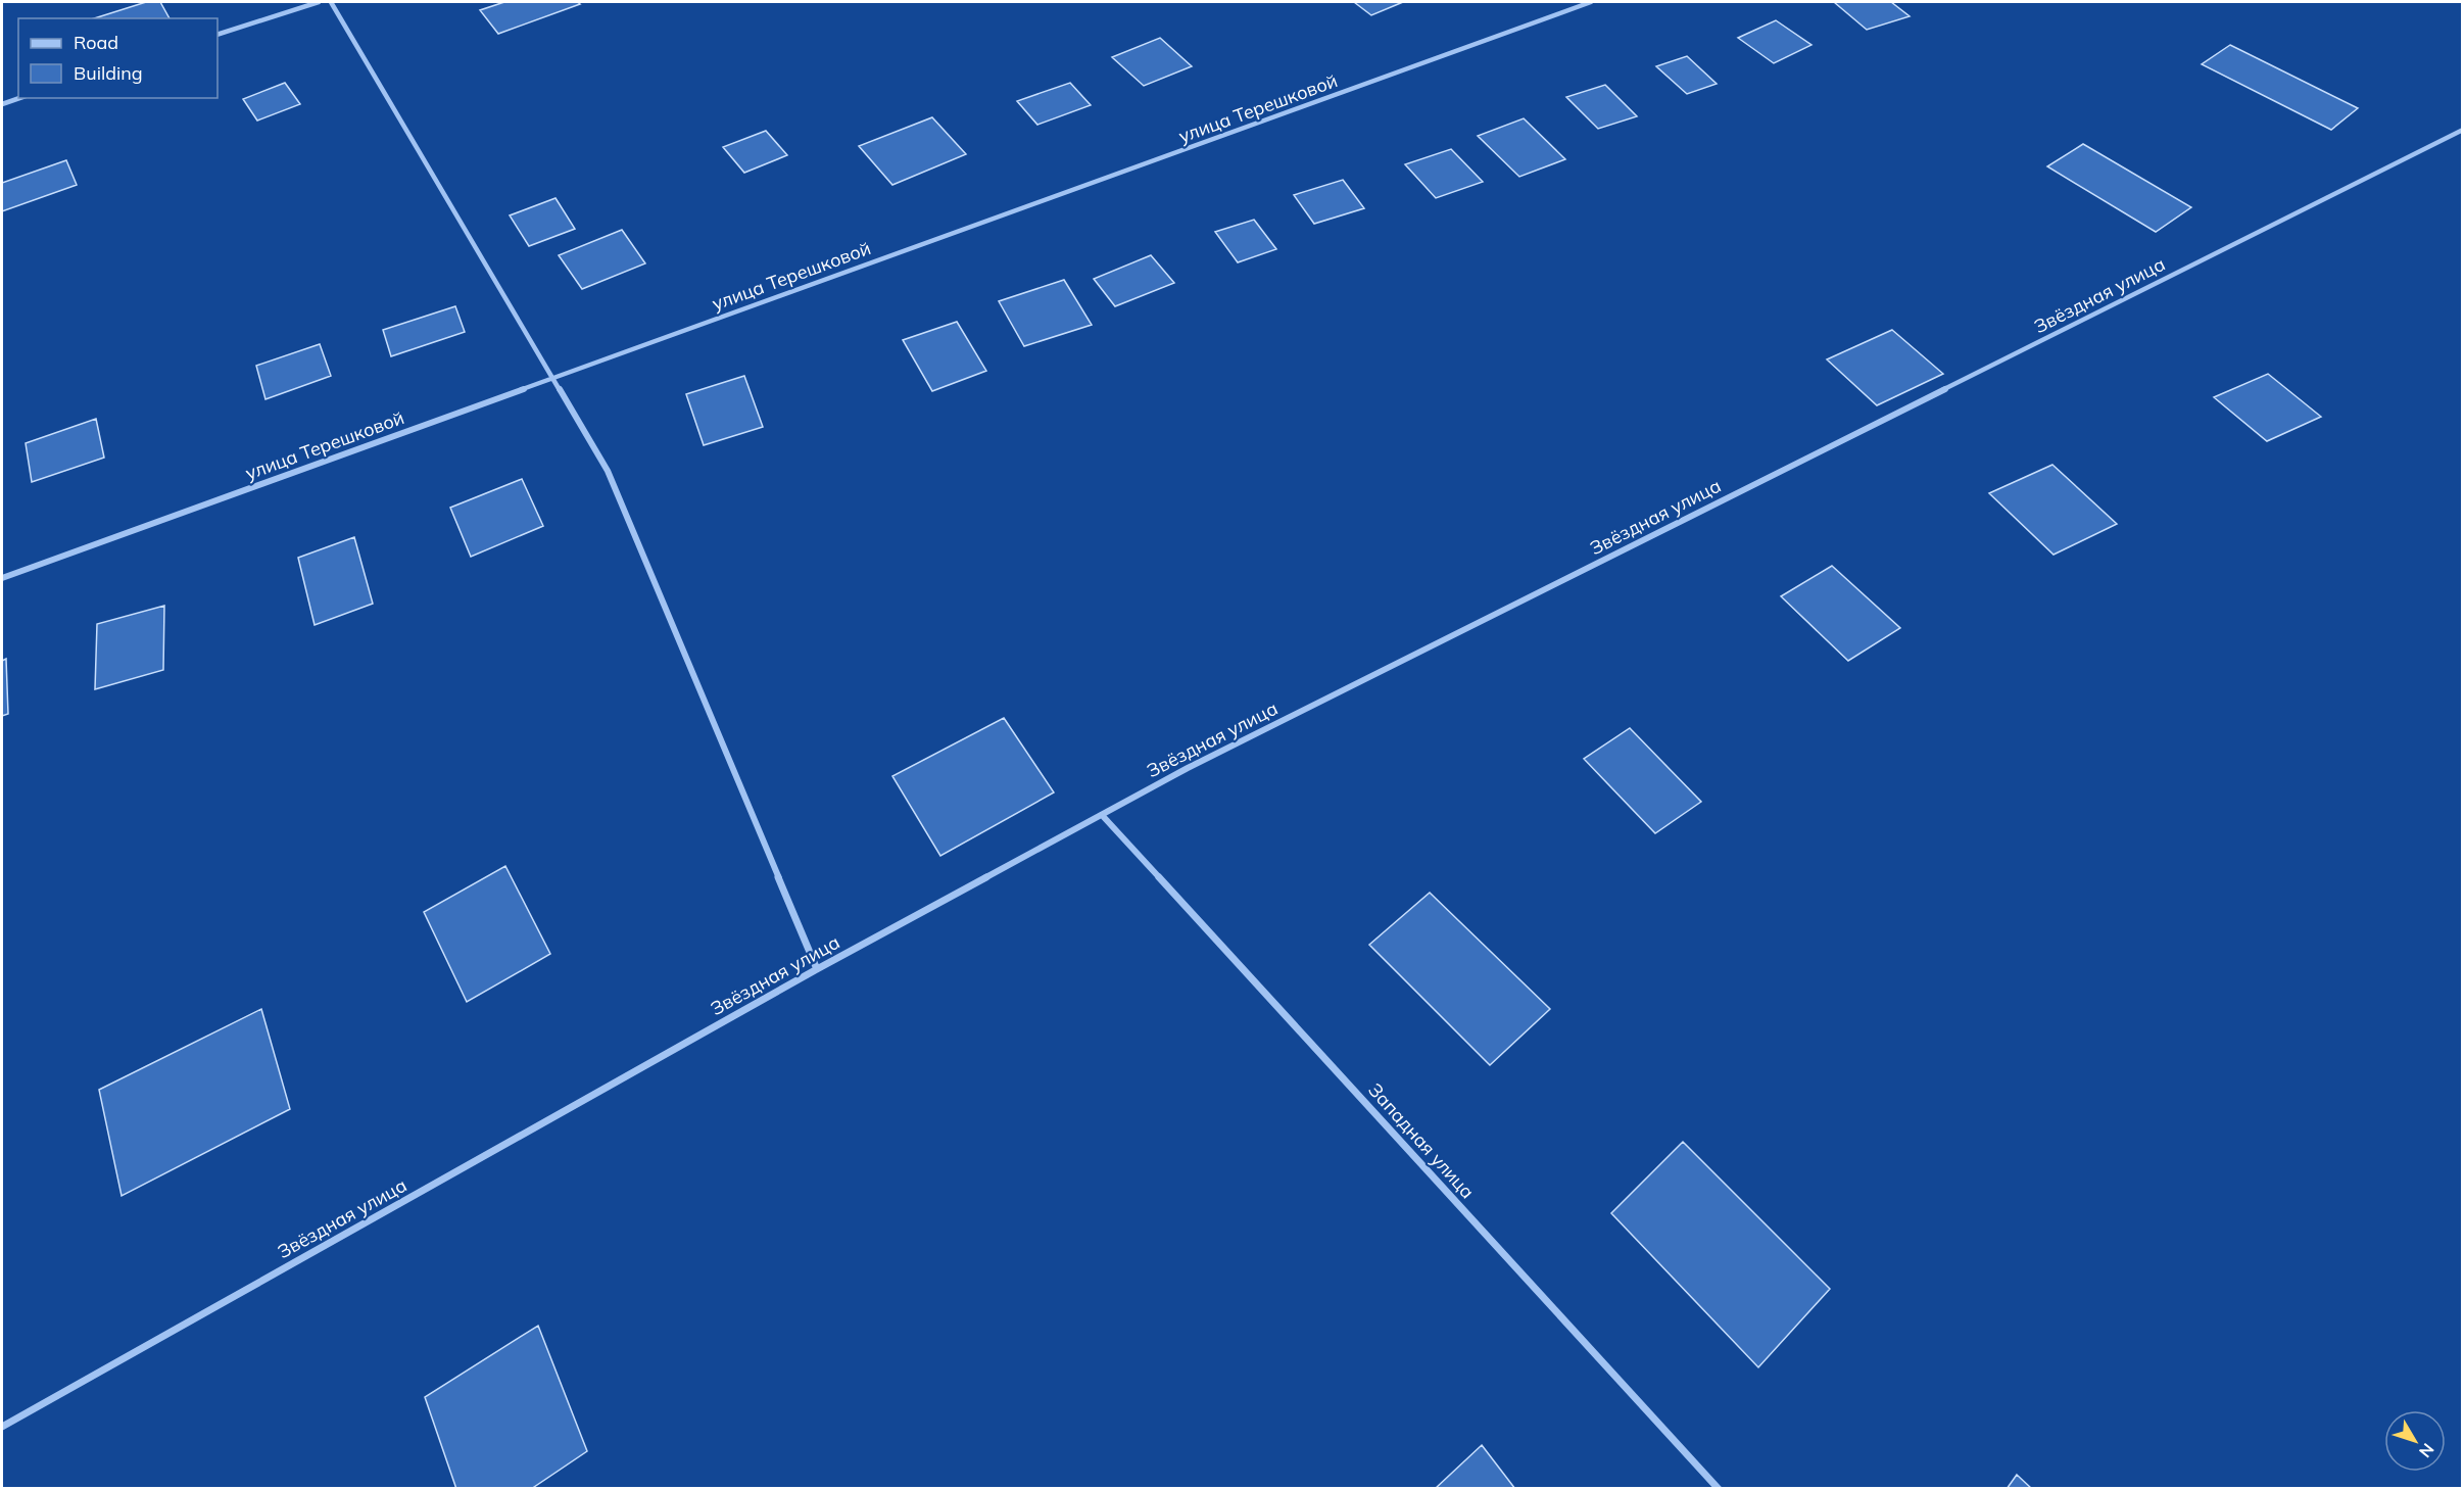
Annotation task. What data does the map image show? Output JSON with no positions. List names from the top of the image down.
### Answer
{
  "streets": {
    "street": ["улица Терешковой", "Звёздная улица", "Западная улица"]
  },
  "crossings": [
    ["Звёздная улица", "Западная улица"]
  ],
  "legend": ["Road", "Building"],
  "north": "bottom right"
}
